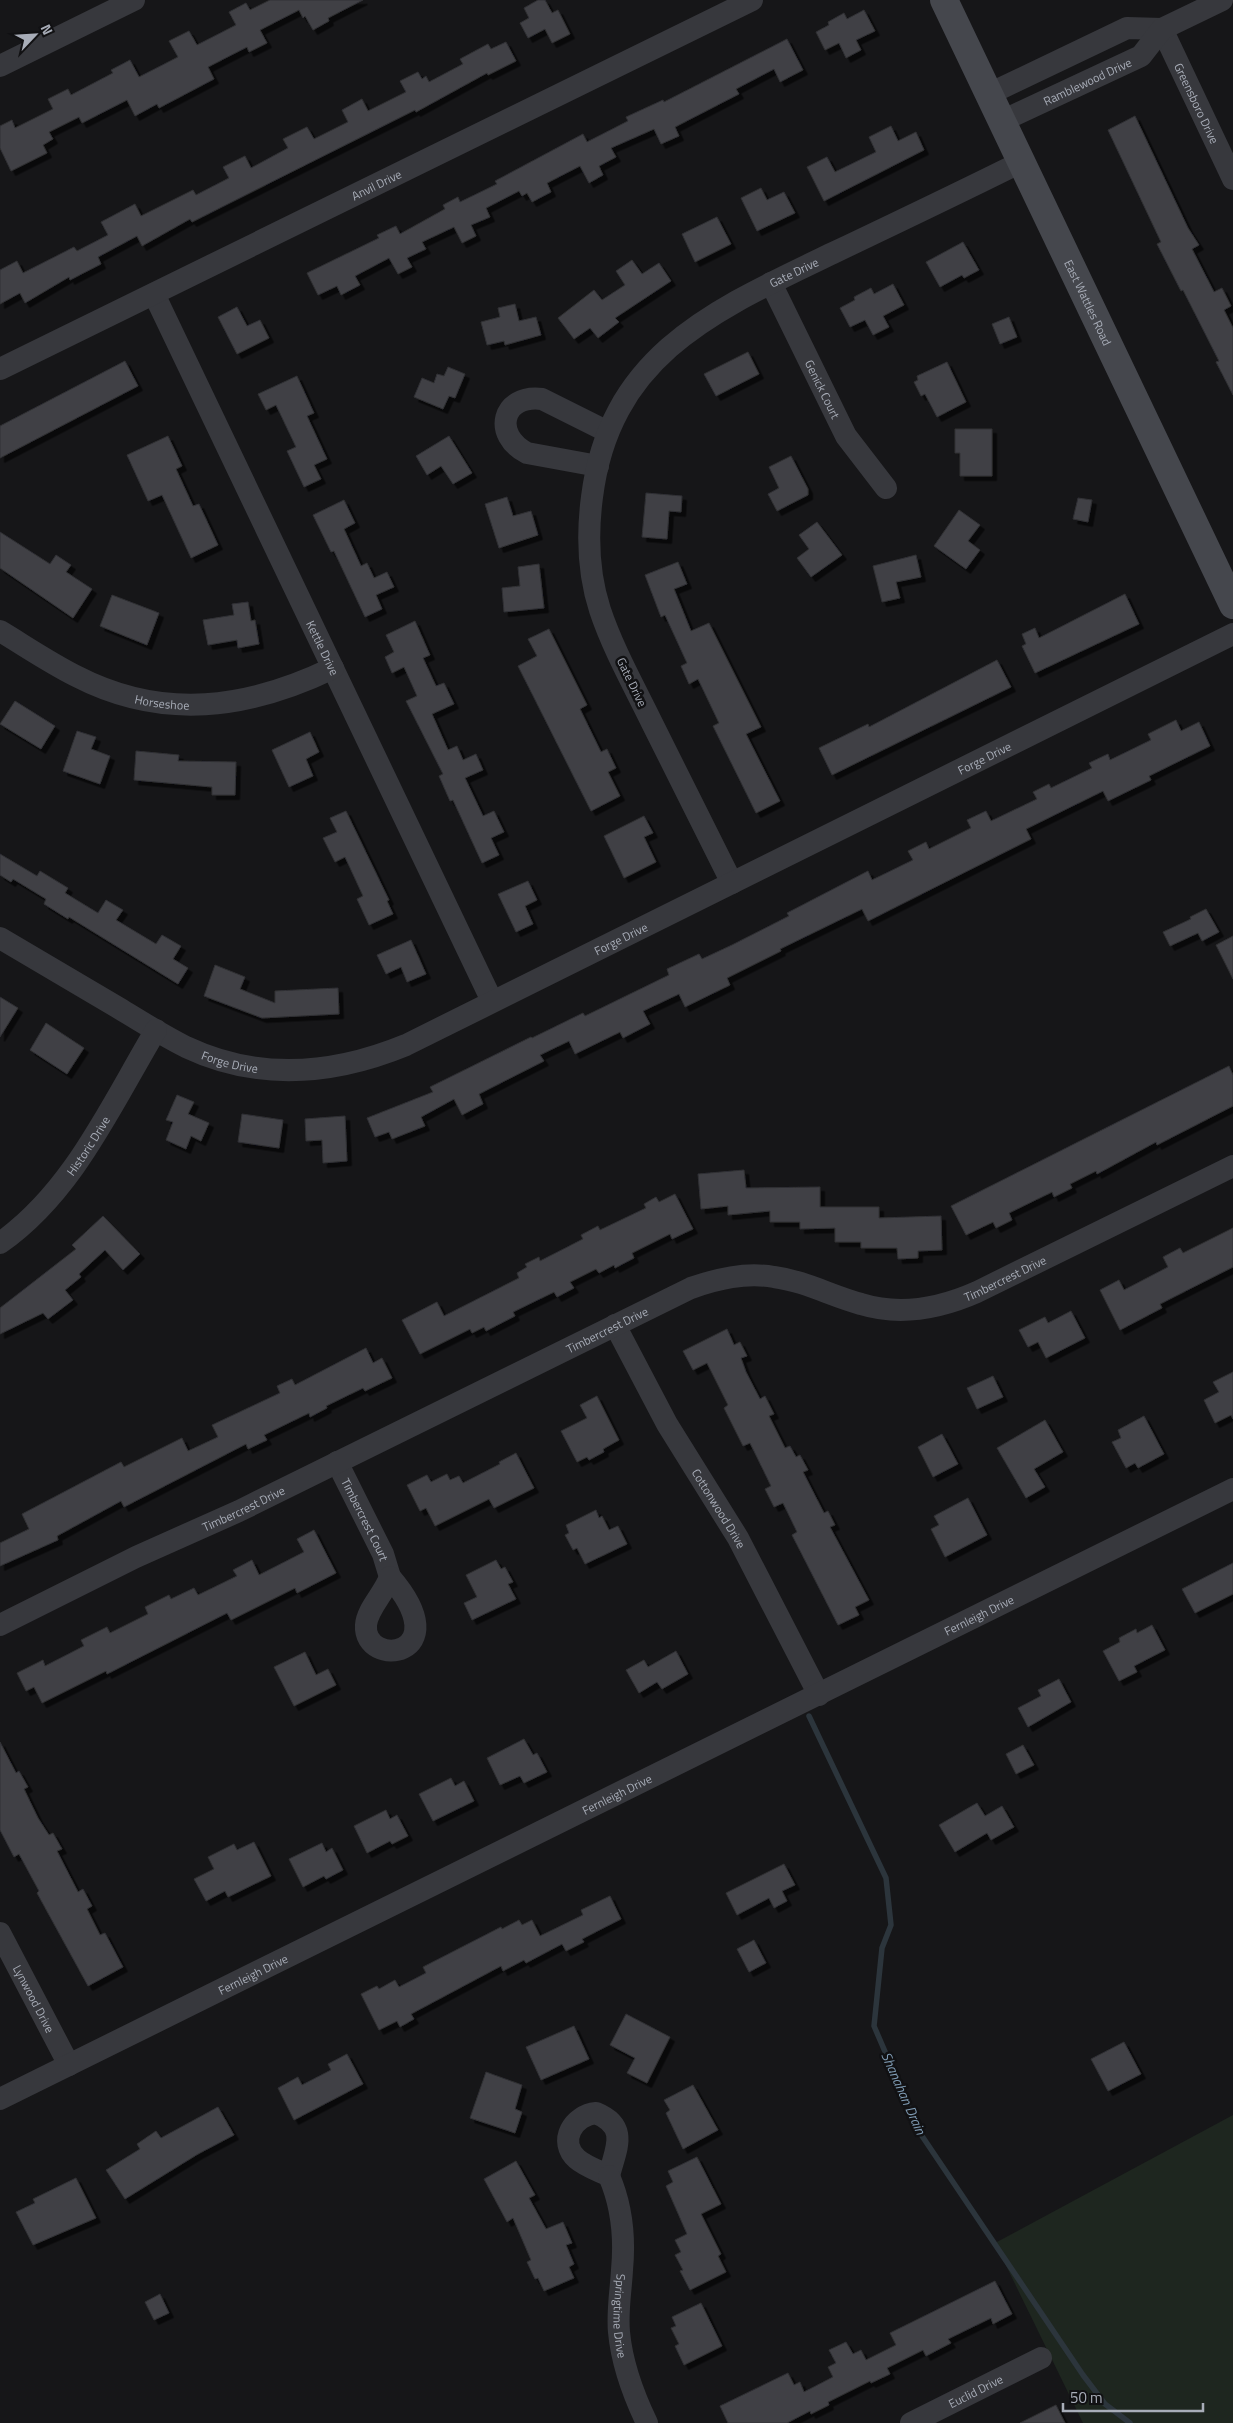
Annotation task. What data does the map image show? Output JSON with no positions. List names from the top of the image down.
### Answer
{
  "streets": {
    "main road": ["East Wattles Road"],
    "street": [
      "Ramblewood Drive",
      "Greensboro Drive",
      "Anvil Drive",
      "Gate Drive",
      "Genick Court",
      "Kettle Drive",
      "Horseshoe",
      "Forge Drive",
      "Historic Drive",
      "Timbercrest Drive",
      "Cottonwood Drive",
      "Timbercrest Court",
      "Fernleigh Drive",
      "Lynwood Drive",
      "Springtime Drive",
      "Euclid Drive"
    ]
  },
  "crossings": [
    ["Ramblewood Drive", "Greensboro Drive"],
    ["Ramblewood Drive", "East Wattles Road"],
    ["Anvil Drive", "Kettle Drive"],
    ["Gate Drive", "East Wattles Road"],
    ["Gate Drive", "Genick Court"],
    ["Gate Drive", "Forge Drive"],
    ["Kettle Drive", "Horseshoe"],
    ["Kettle Drive", "Forge Drive"],
    ["Forge Drive", "Historic Drive"],
    ["Timbercrest Drive", "Cottonwood Drive"],
    ["Timbercrest Drive", "Timbercrest Court"],
    ["Cottonwood Drive", "Fernleigh Drive"],
    ["Fernleigh Drive", "Lynwood Drive"]
  ],
  "water": ["Shanahan Drain"],
  "scale_bar": "50 m",
  "north": "top right"
}
